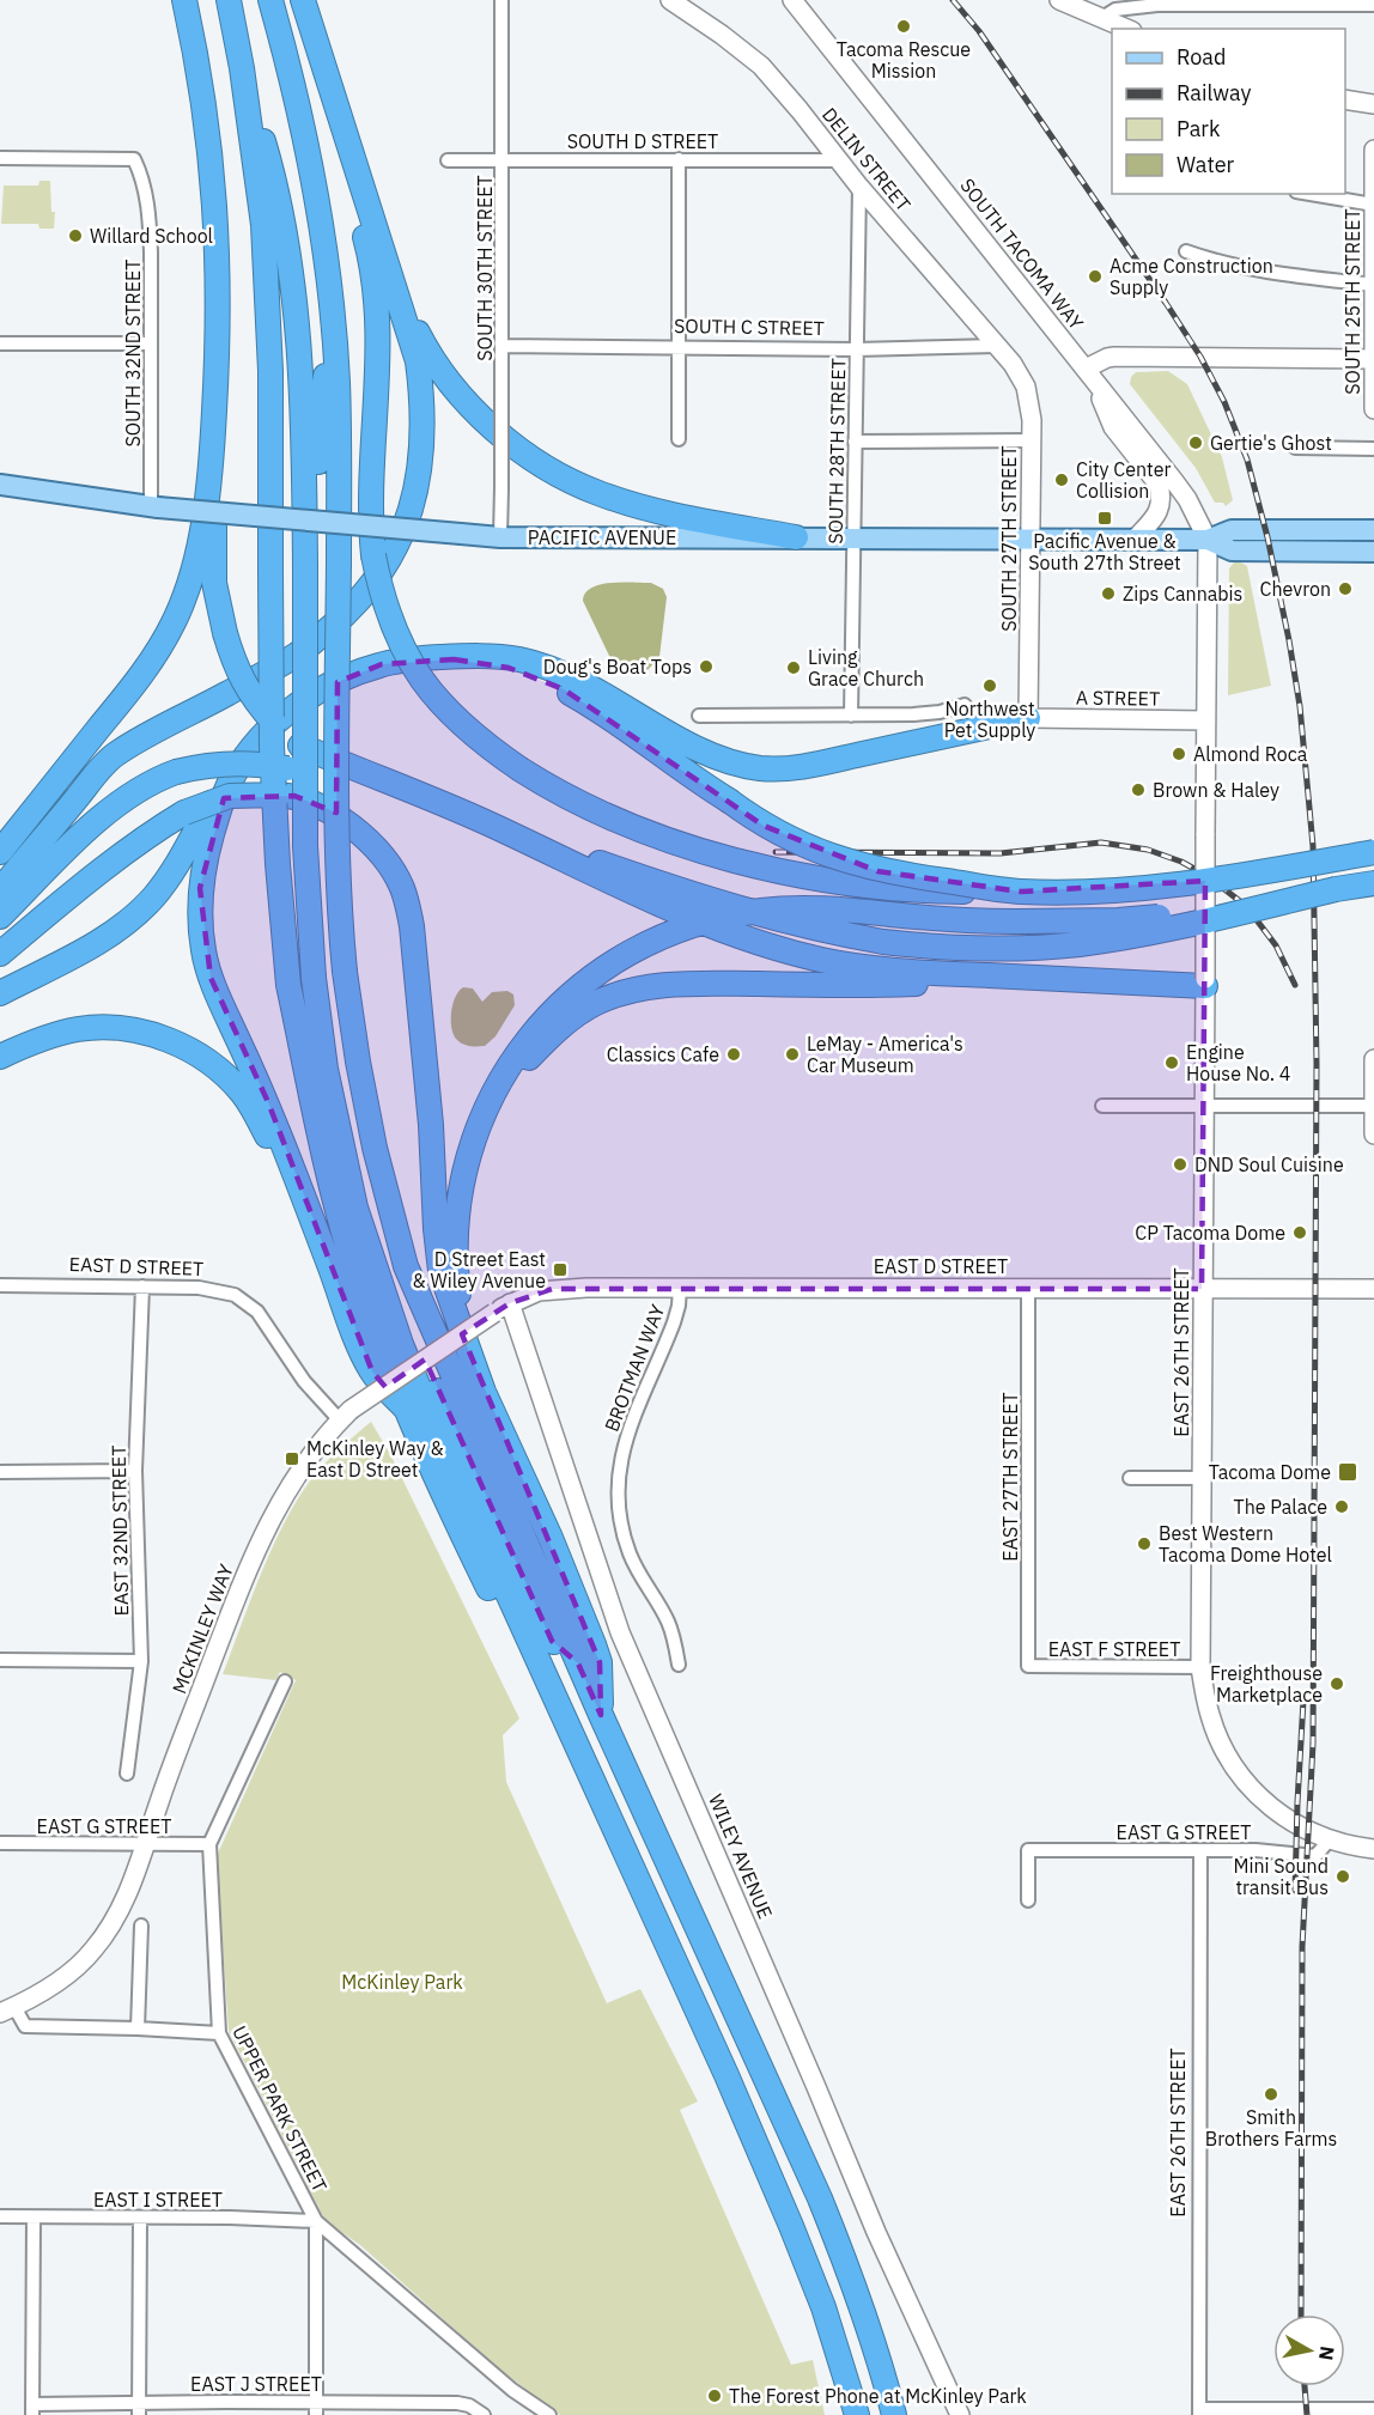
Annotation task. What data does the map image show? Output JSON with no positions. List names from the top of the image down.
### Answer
{
  "streets": {
    "main road": ["PACIFIC AVENUE"],
    "street": [
      "SOUTH D STREET",
      "DELIN STREET",
      "SOUTH TACOMA WAY",
      "SOUTH 30TH STREET",
      "SOUTH 25TH STREET",
      "SOUTH C STREET",
      "SOUTH 32ND STREET",
      "SOUTH 28TH STREET",
      "SOUTH 27TH STREET",
      "A STREET",
      "EAST D STREET",
      "EAST 26TH STREET",
      "BROTMAN WAY",
      "EAST 27TH STREET",
      "EAST 32ND STREET",
      "MCKINLEY WAY",
      "EAST F STREET",
      "EAST G STREET",
      "WILEY AVENUE",
      "UPPER PARK STREET",
      "EAST I STREET",
      "EAST J STREET"
    ]
  },
  "crossings": [
    ["SOUTH D STREET", "DELIN STREET"],
    ["SOUTH D STREET", "SOUTH 30TH STREET"],
    ["DELIN STREET", "SOUTH C STREET"],
    ["DELIN STREET", "SOUTH 28TH STREET"],
    ["DELIN STREET", "SOUTH 27TH STREET"],
    ["SOUTH TACOMA WAY", "PACIFIC AVENUE"],
    ["SOUTH TACOMA WAY", "EAST 26TH STREET"],
    ["SOUTH 30TH STREET", "SOUTH C STREET"],
    ["SOUTH 30TH STREET", "PACIFIC AVENUE"],
    ["SOUTH C STREET", "SOUTH 28TH STREET"],
    ["SOUTH 32ND STREET", "PACIFIC AVENUE"],
    ["SOUTH 28TH STREET", "PACIFIC AVENUE"],
    ["PACIFIC AVENUE", "SOUTH 27TH STREET"],
    ["PACIFIC AVENUE", "EAST 26TH STREET"],
    ["SOUTH 27TH STREET", "A STREET"],
    ["A STREET", "EAST 26TH STREET"],
    ["EAST D STREET", "EAST 26TH STREET"],
    ["EAST D STREET", "BROTMAN WAY"],
    ["EAST D STREET", "EAST 27TH STREET"],
    ["EAST D STREET", "EAST 32ND STREET"],
    ["EAST D STREET", "MCKINLEY WAY"],
    ["EAST D STREET", "WILEY AVENUE"],
    ["EAST 26TH STREET", "EAST F STREET"],
    ["EAST 26TH STREET", "EAST G STREET"],
    ["EAST 27TH STREET", "EAST F STREET"],
    ["MCKINLEY WAY", "EAST G STREET"],
    ["MCKINLEY WAY", "WILEY AVENUE"],
    ["EAST G STREET", "UPPER PARK STREET"],
    ["UPPER PARK STREET", "EAST I STREET"]
  ],
  "parks": ["McKinley Park"],
  "places": {
    "other": [
      "Tacoma Rescue Mission",
      "Willard School",
      "Acme Construction Supply",
      "Gertie's Ghost",
      "City Center Collision",
      "Chevron",
      "Zips Cannabis",
      "Doug's Boat Tops",
      "Living Grace Church",
      "Northwest Pet Supply",
      "Almond Roca",
      "Brown & Haley",
      "Classics Cafe",
      "LeMay - America's Car Museum",
      "Engine House No. 4",
      "DND Soul Cuisine",
      "CP Tacoma Dome",
      "The Palace",
      "Best Western Tacoma Dome Hotel",
      "Freighthouse Marketplace",
      "Mini Sound transit Bus",
      "Smith Brothers Farms",
      "The Forest Phone at McKinley Park"
    ],
    "transit": [
      "Pacific Avenue & South 27th Street",
      "D Street East & Wiley Avenue",
      "McKinley Way & East D Street",
      "Tacoma Dome"
    ]
  },
  "legend": [
    "Road",
    "Railway",
    "Park",
    "Water"
  ],
  "north": "right"
}
